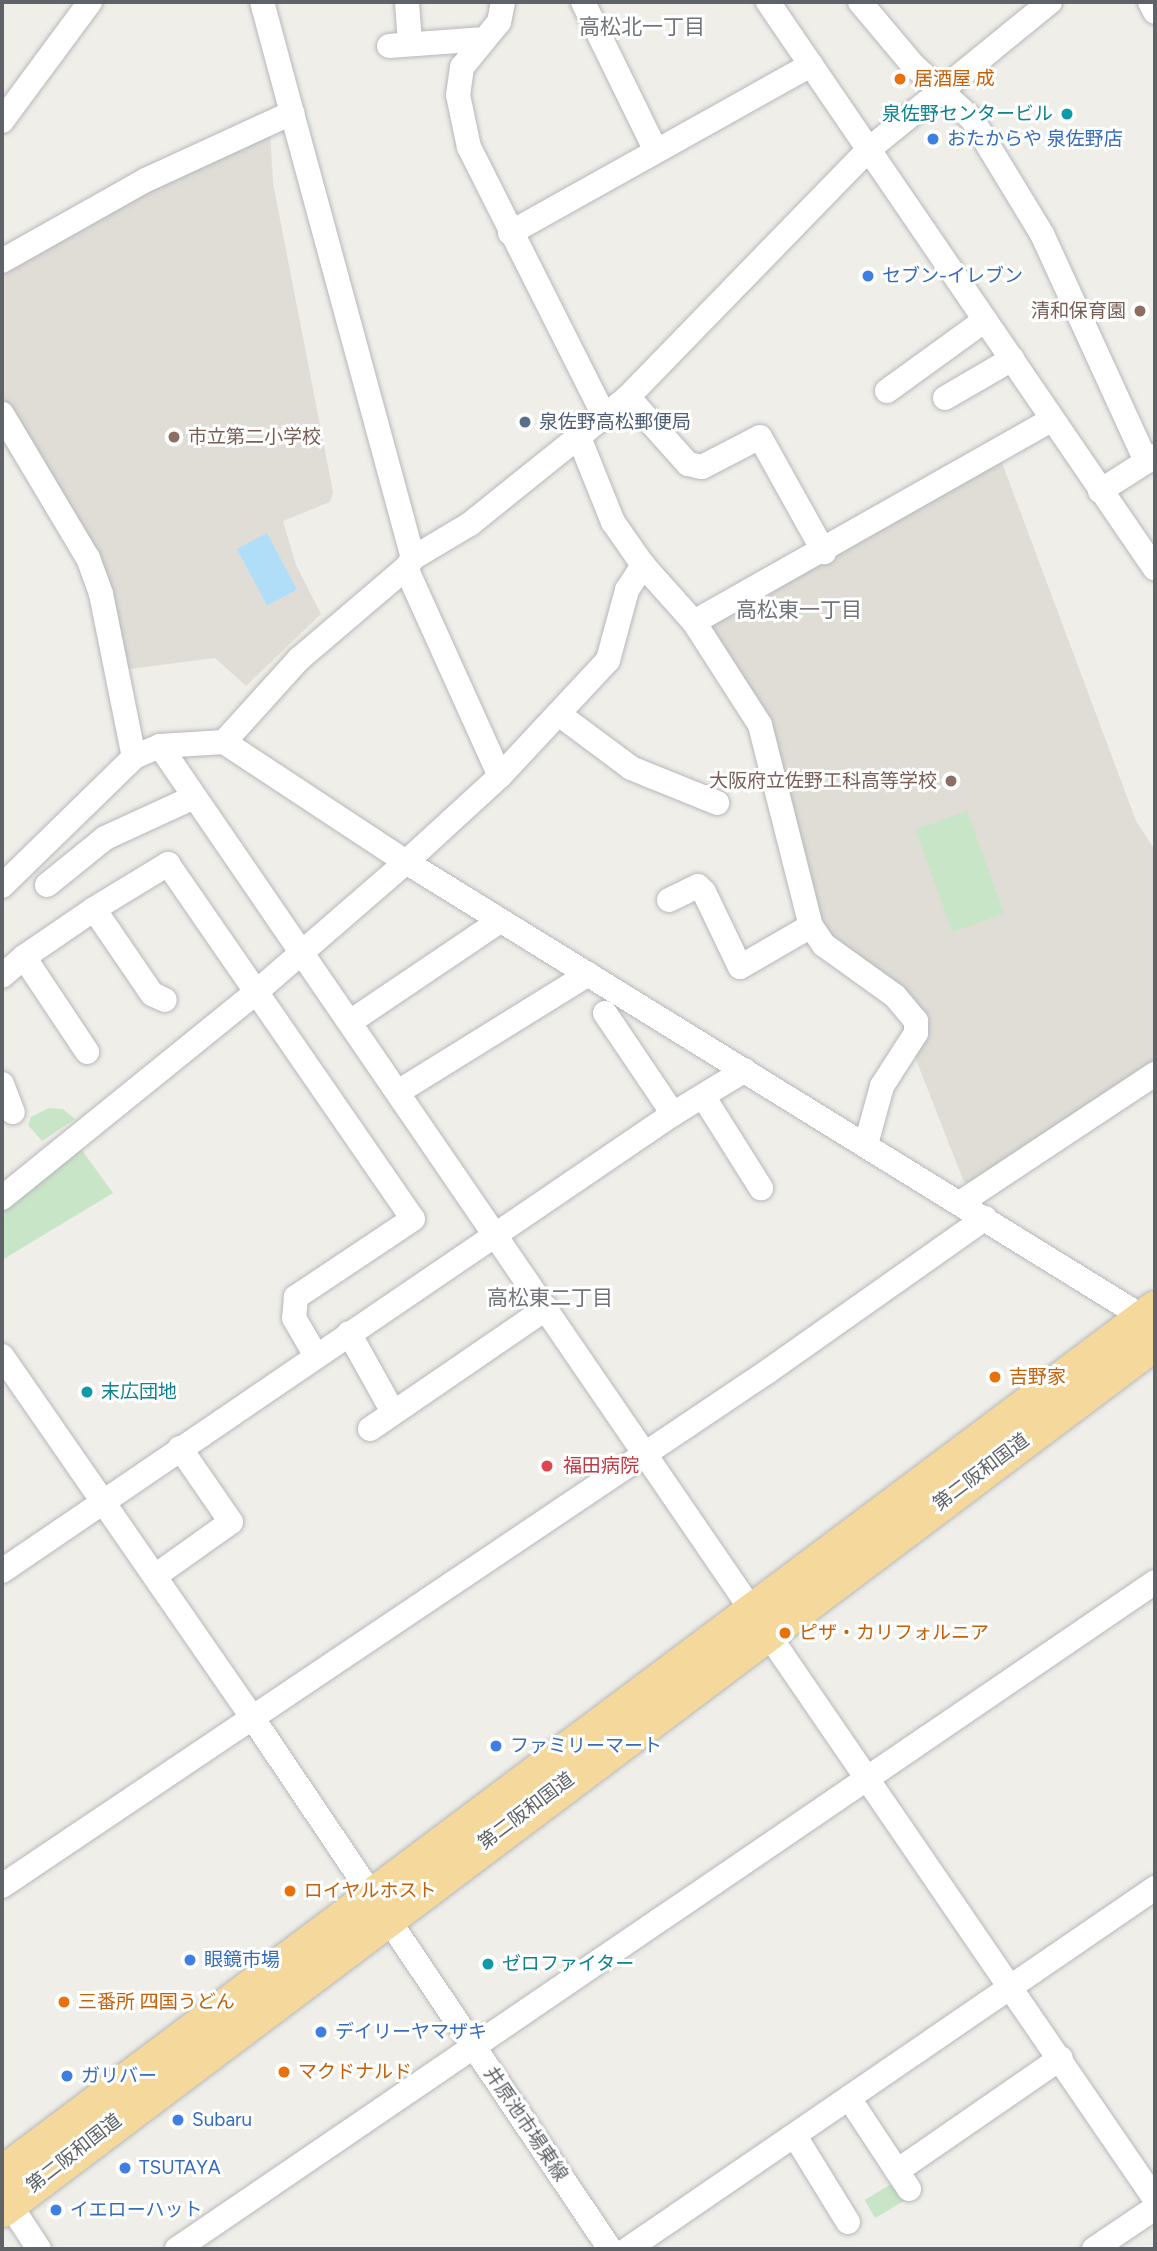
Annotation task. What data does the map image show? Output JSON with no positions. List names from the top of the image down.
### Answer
{
  "streets": {
    "highway": ["第二阪和国道"],
    "street": ["井原池市場東線"]
  },
  "crossings": [
    ["第二阪和国道", "井原池市場東線"]
  ],
  "districts": ["高松北一丁目", "高松東一丁目", "高松東二丁目"],
  "places": [
    "居酒屋 成",
    "泉佐野センタービル",
    "おたからや 泉佐野店",
    "セブン-イレブン",
    "清和保育園",
    "泉佐野高松郵便局",
    "市立第二小学校",
    "大阪府立佐野工科高等学校",
    "吉野家",
    "末広団地",
    "福田病院",
    "ピザ・カリフォルニア",
    "ファミリーマート",
    "ロイヤルホスト",
    "眼鏡市場",
    "ゼロファイター",
    "三番所 四国うどん",
    "デイリーヤマザキ",
    "マクドナルド",
    "ガリバー",
    "Subaru",
    "TSUTAYA",
    "イエローハット"
  ]
}
